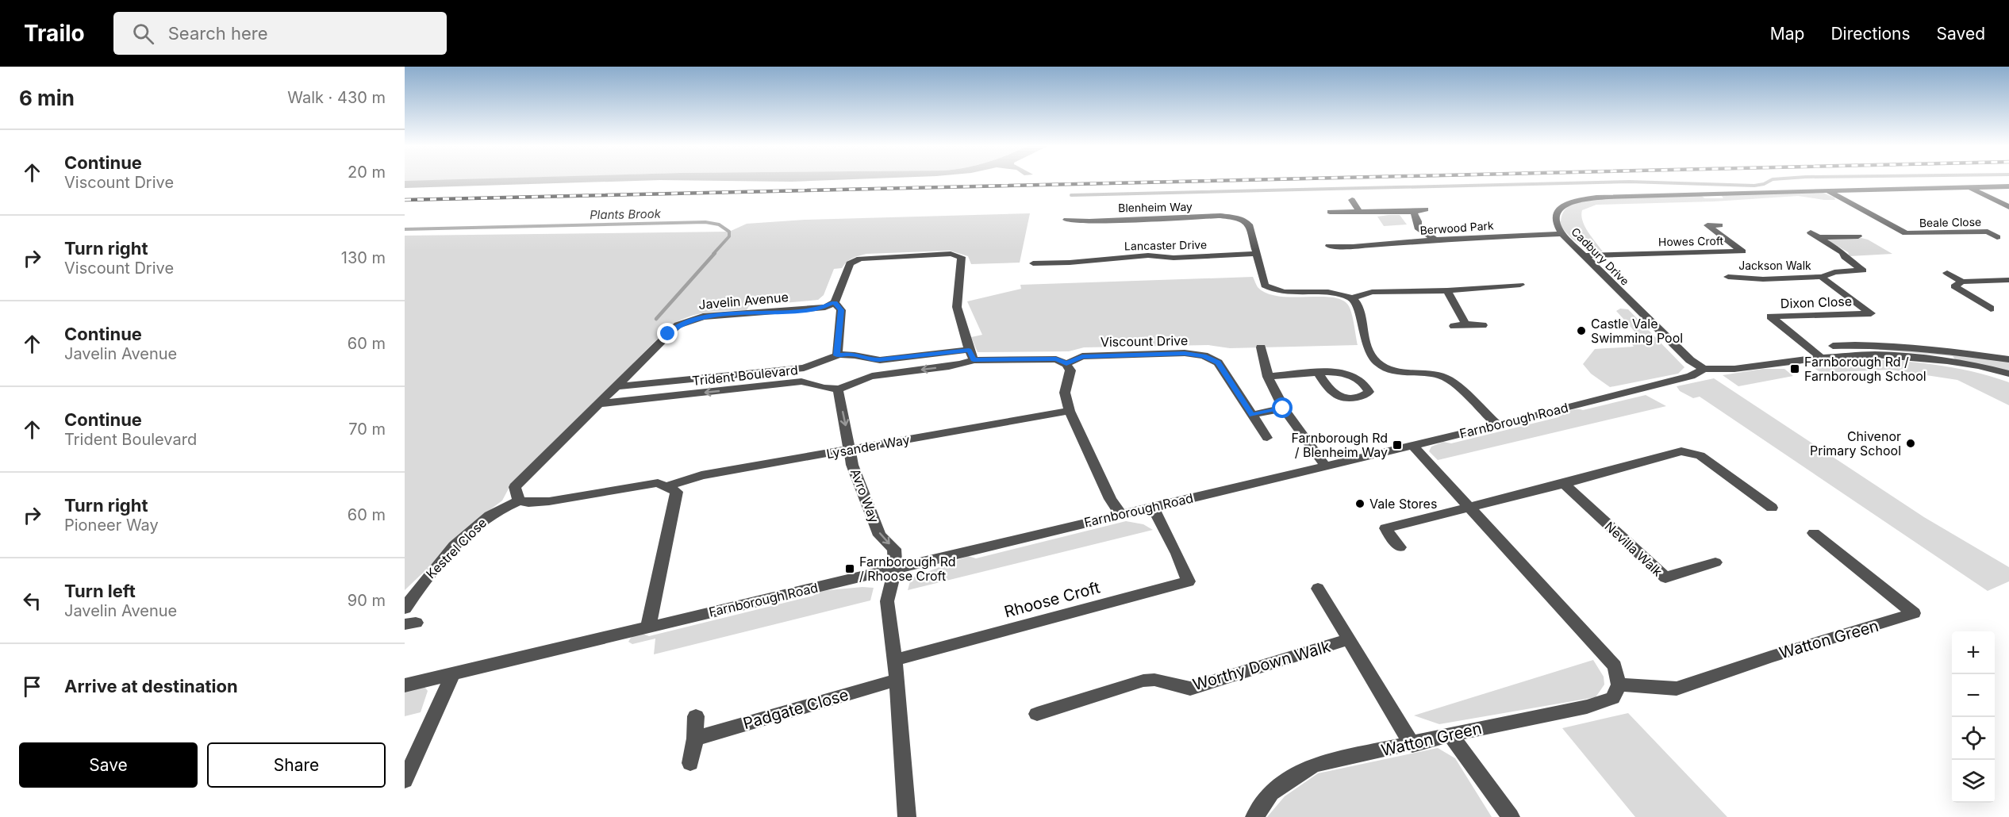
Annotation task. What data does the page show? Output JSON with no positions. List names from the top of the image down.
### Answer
{
  "streets": {
    "street": [
      "Blenheim Way",
      "Beale Close",
      "Berwood Park",
      "Howes Croft",
      "Lancaster Drive",
      "Cadbury Drive",
      "Jackson Walk",
      "Javelin Avenue",
      "Dixon Close",
      "Viscount Drive",
      "Trident Boulevard",
      "Farnborough Road",
      "Lysander Way",
      "Avro Way",
      "Kestrel Close",
      "Nevilla Walk",
      "Rhoose Croft",
      "Watton Green",
      "Worthy Down Walk",
      "Padgate Close"
    ]
  },
  "crossings": [
    ["Blenheim Way", "Lancaster Drive"],
    ["Beale Close", "Cadbury Drive"],
    ["Berwood Park", "Cadbury Drive"],
    ["Howes Croft", "Cadbury Drive"],
    ["Cadbury Drive", "Farnborough Road"],
    ["Jackson Walk", "Dixon Close"],
    ["Javelin Avenue", "Trident Boulevard"],
    ["Javelin Avenue", "Kestrel Close"],
    ["Dixon Close", "Farnborough Road"],
    ["Trident Boulevard", "Avro Way"],
    ["Farnborough Road", "Avro Way"],
    ["Farnborough Road", "Rhoose Croft"],
    ["Lysander Way", "Avro Way"],
    ["Watton Green", "Worthy Down Walk"]
  ],
  "one_way": ["Avro Way"],
  "water": ["Plants Brook"],
  "places": {
    "other": ["Castle Vale Swimming Pool", "Chivenor Primary School", "Vale Stores"],
    "transit": ["Farnborough Rd / Farnborough School", "Farnborough Rd / Blenheim Way", "Farnborough Rd / Rhoose Croft"]
  },
  "page": {
    "header": "Trailo",
    "search": "Search here",
    "nav": ["Map", "Directions", "Saved"],
    "heading": ["6 min", "Walk · 430 m"],
    "list": [
      ["Continue", "Viscount Drive", "20 m"],
      ["Turn right", "Viscount Drive", "130 m"],
      ["Continue", "Javelin Avenue", "60 m"],
      ["Continue", "Trident Boulevard", "70 m"],
      ["Turn right", "Pioneer Way", "60 m"],
      ["Turn left", "Javelin Avenue", "90 m"],
      "Arrive at destination"
    ],
    "map_buttons": ["+", "−"],
    "buttons": ["Save", "Share"]
  }
}
